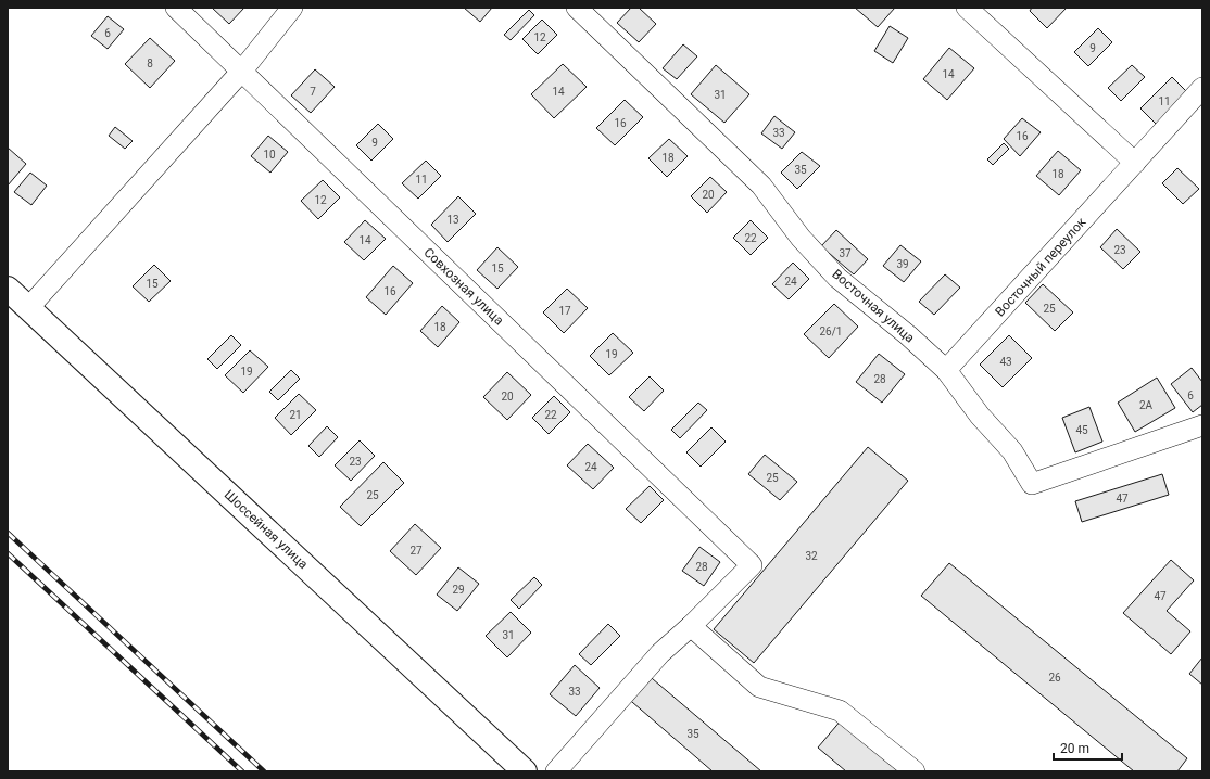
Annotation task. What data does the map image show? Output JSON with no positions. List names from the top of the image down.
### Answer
{
  "streets": {
    "street": [
      "Восточный переулок",
      "Совхозная улица",
      "Восточная улица",
      "Шоссейная улица"
    ]
  },
  "crossings": [
    ["Восточный переулок", "Восточная улица"]
  ],
  "house_numbers": [
    "6",
    "12",
    "9",
    "8",
    "14",
    "7",
    "14",
    "31",
    "11",
    "16",
    "33",
    "16",
    "9",
    "10",
    "18",
    "35",
    "18",
    "11",
    "20",
    "12",
    "13",
    "22",
    "14",
    "23",
    "37",
    "39",
    "15",
    "24",
    "15",
    "16",
    "25",
    "17",
    "18",
    "26/1",
    "19",
    "43",
    "19",
    "28",
    "6",
    "20",
    "2А",
    "21",
    "22",
    "45",
    "23",
    "24",
    "25",
    "25",
    "47",
    "27",
    "32",
    "28",
    "29",
    "47",
    "31",
    "26",
    "33",
    "35"
  ],
  "scale_bar": "20 m"
}
